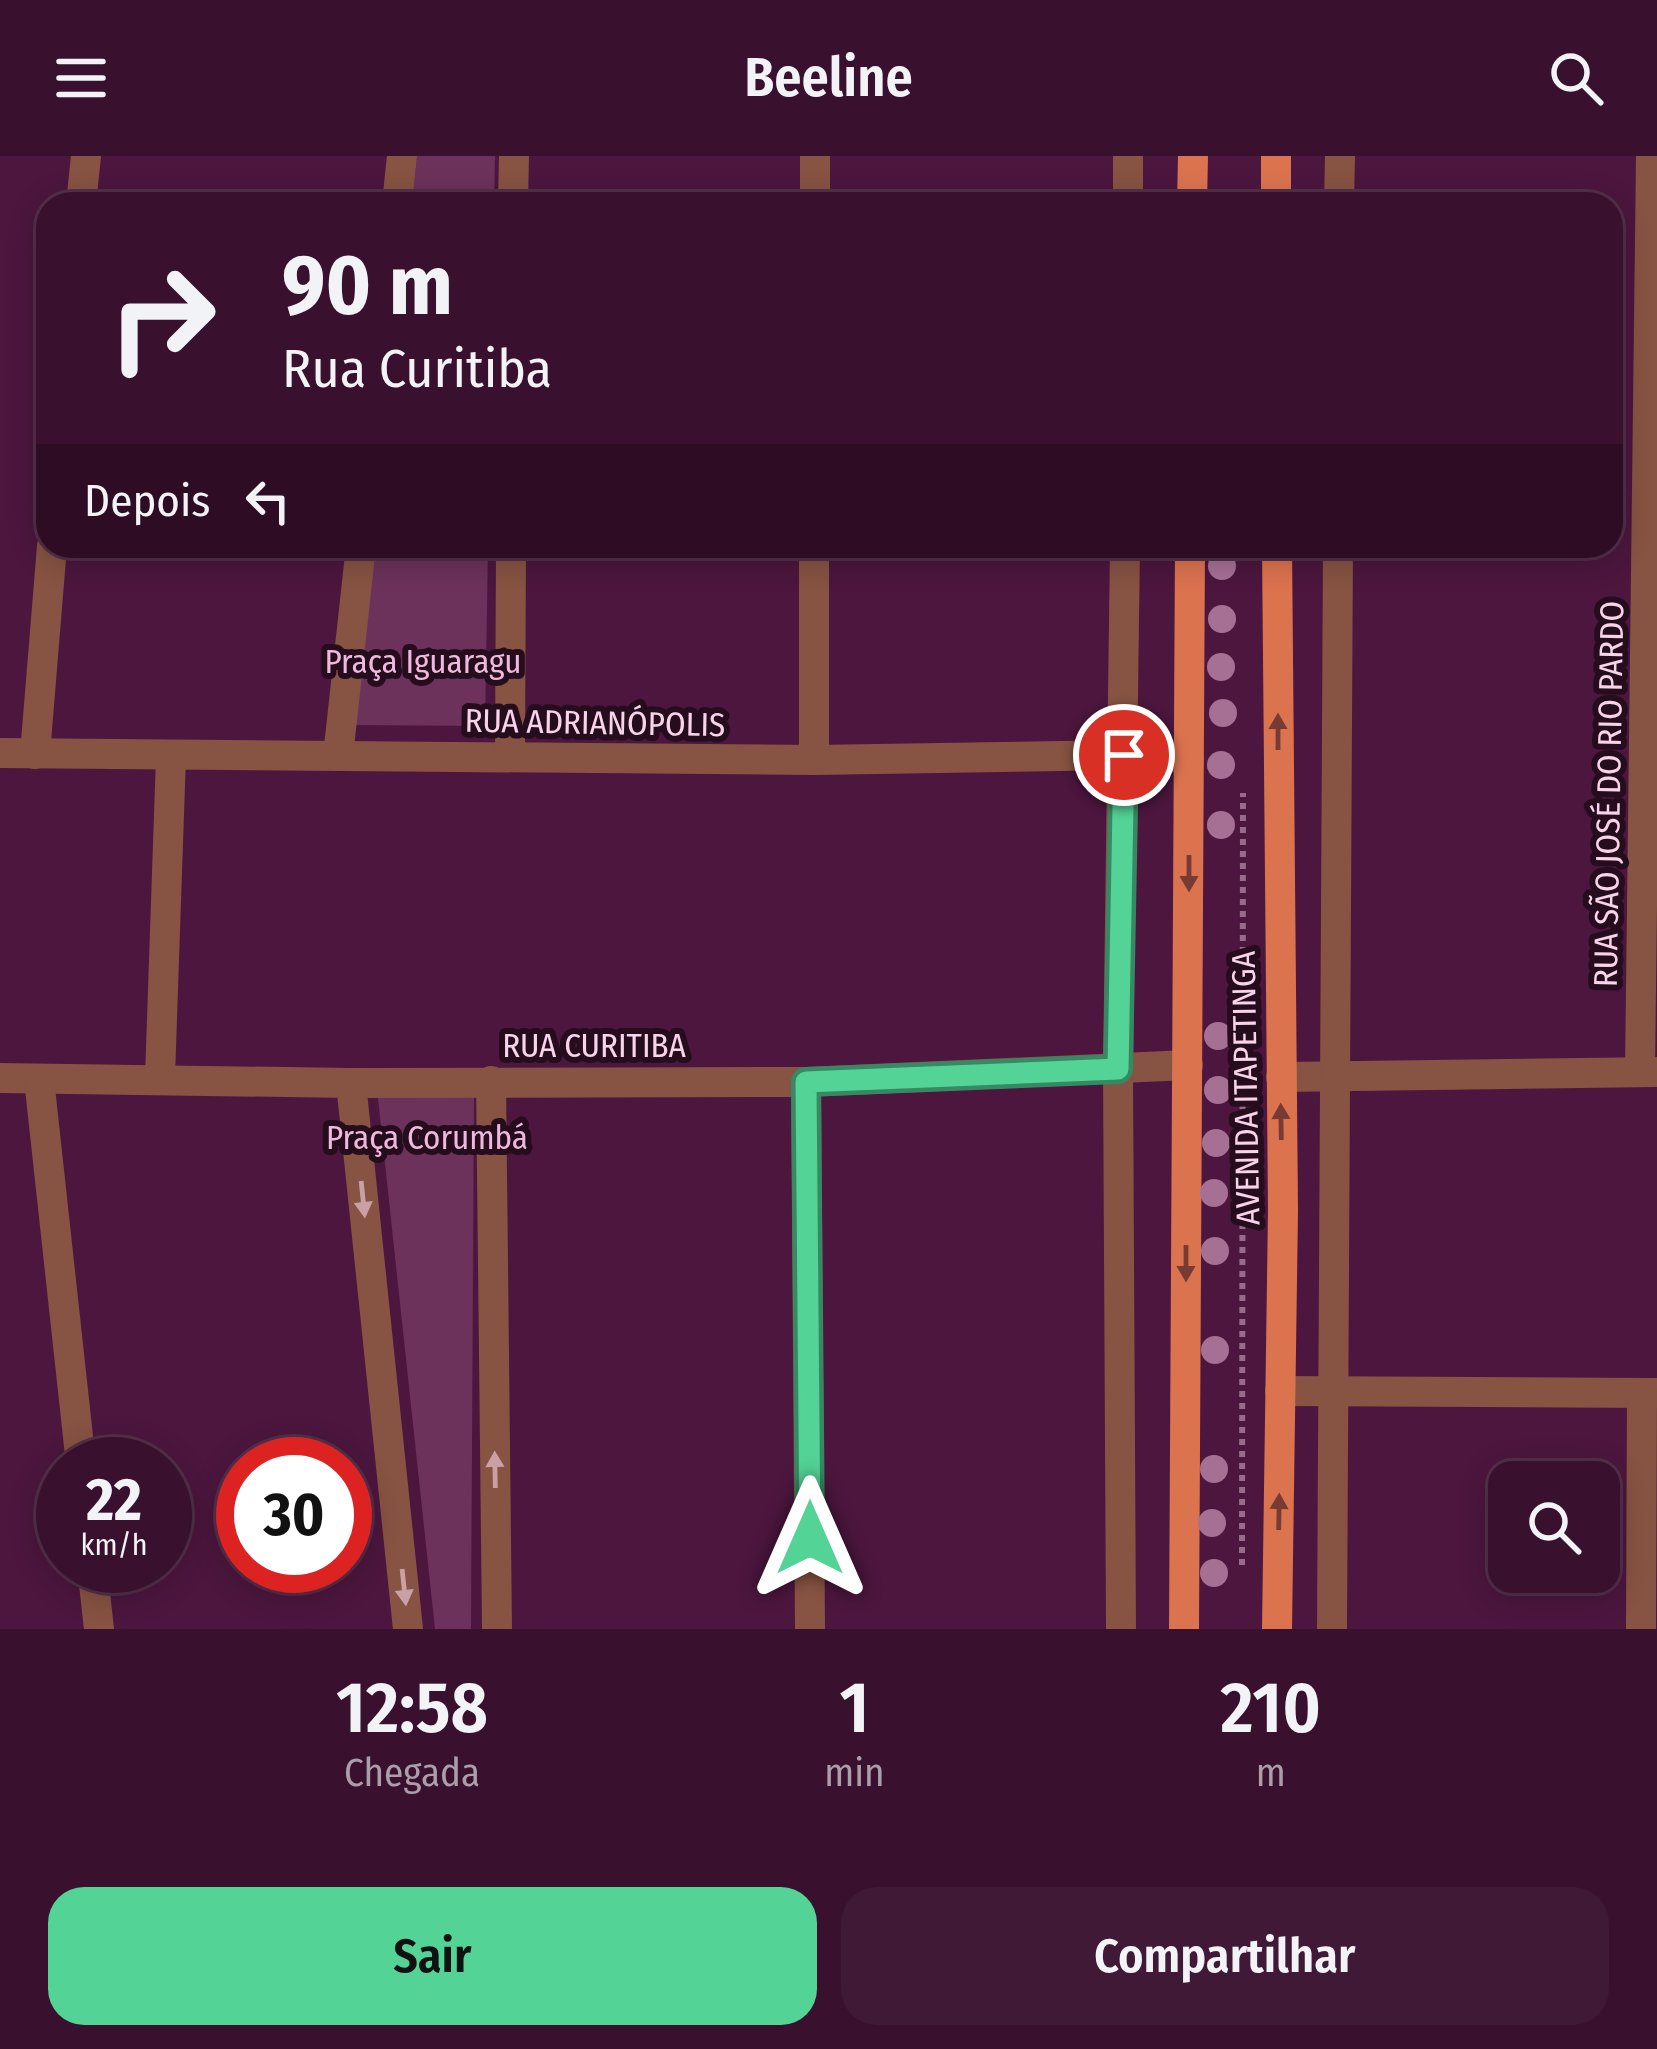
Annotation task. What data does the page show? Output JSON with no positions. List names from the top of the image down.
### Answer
{
  "streets": {
    "main road": ["AVENIDA ITAPETINGA"],
    "street": ["RUA ADRIANÓPOLIS", "RUA SÃO JOSÉ DO RIO PARDO", "RUA CURITIBA"]
  },
  "crossings": [
    ["RUA ADRIANÓPOLIS", "AVENIDA ITAPETINGA"],
    ["RUA CURITIBA", "AVENIDA ITAPETINGA"]
  ],
  "parks": ["Praça Iguaragu", "Praça Corumbá"],
  "page": {
    "header": "Beeline",
    "turn": ["90 m", "Rua Curitiba"],
    "then": "Depois",
    "speed": "22 km/h",
    "limit": "30",
    "eta": [
      "12:58",
      "Chegada",
      "1",
      "min",
      "210",
      "m"
    ],
    "buttons": ["Sair", "Compartilhar"]
  }
}
